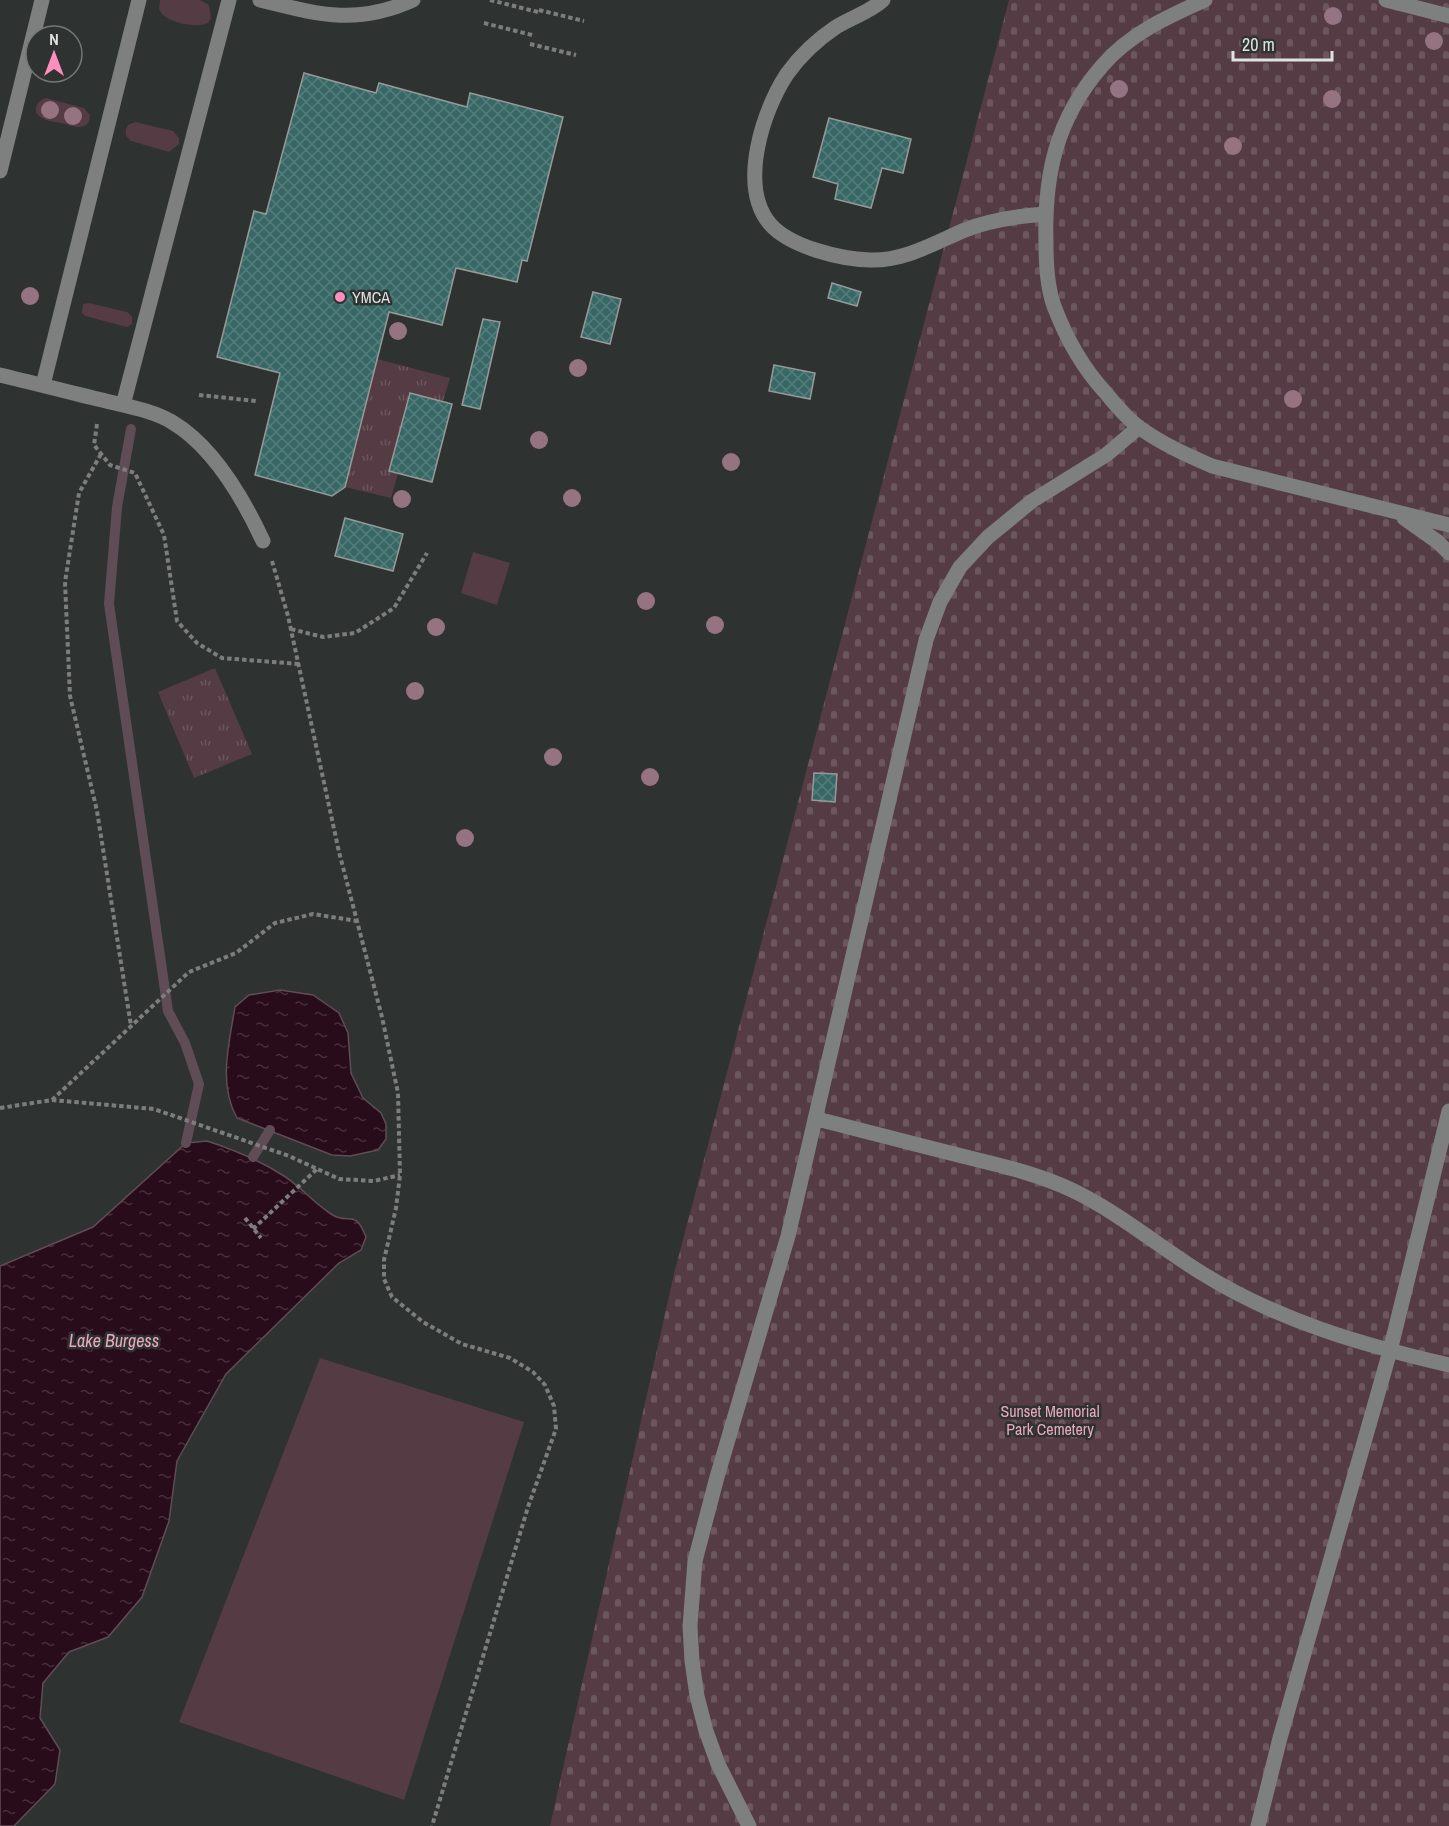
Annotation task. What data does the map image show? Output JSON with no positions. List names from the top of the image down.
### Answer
{
  "water": ["Lake Burgess"],
  "parks": ["Sunset Memorial Park Cemetery"],
  "places": ["YMCA"],
  "scale_bar": "20 m",
  "north": "top"
}
